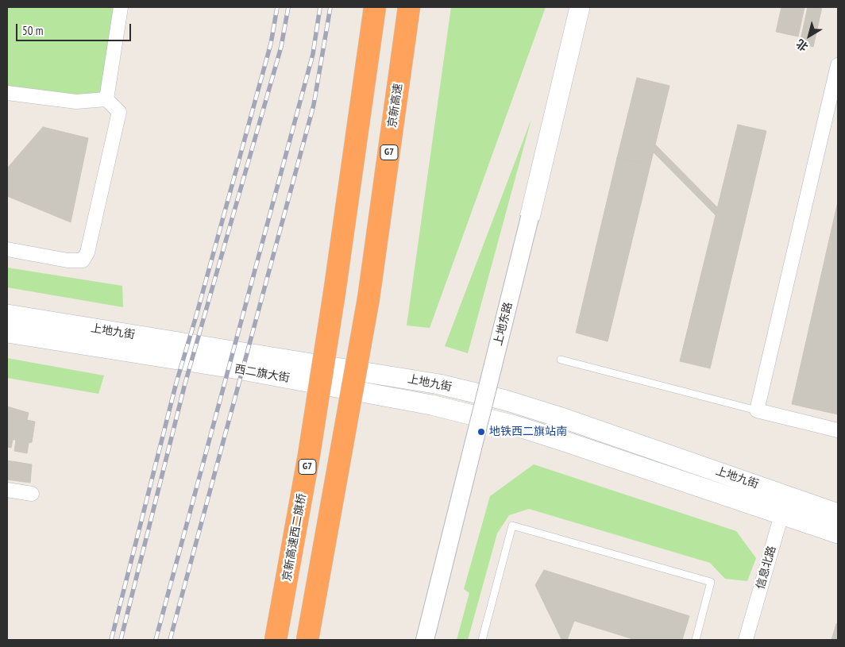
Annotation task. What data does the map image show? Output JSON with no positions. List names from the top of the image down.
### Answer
{
  "streets": {
    "highway": ["京新高速", "G7", "京新高速西二旗桥"],
    "main road": ["上地东路", "上地九街", "西二旗大街"],
    "street": ["信息北路"]
  },
  "crossings": [
    ["上地九街", "西二旗大街"],
    ["上地九街", "信息北路"]
  ],
  "places": ["地铁西二旗站南"],
  "scale_bar": "50 m",
  "north": "bottom left"
}
